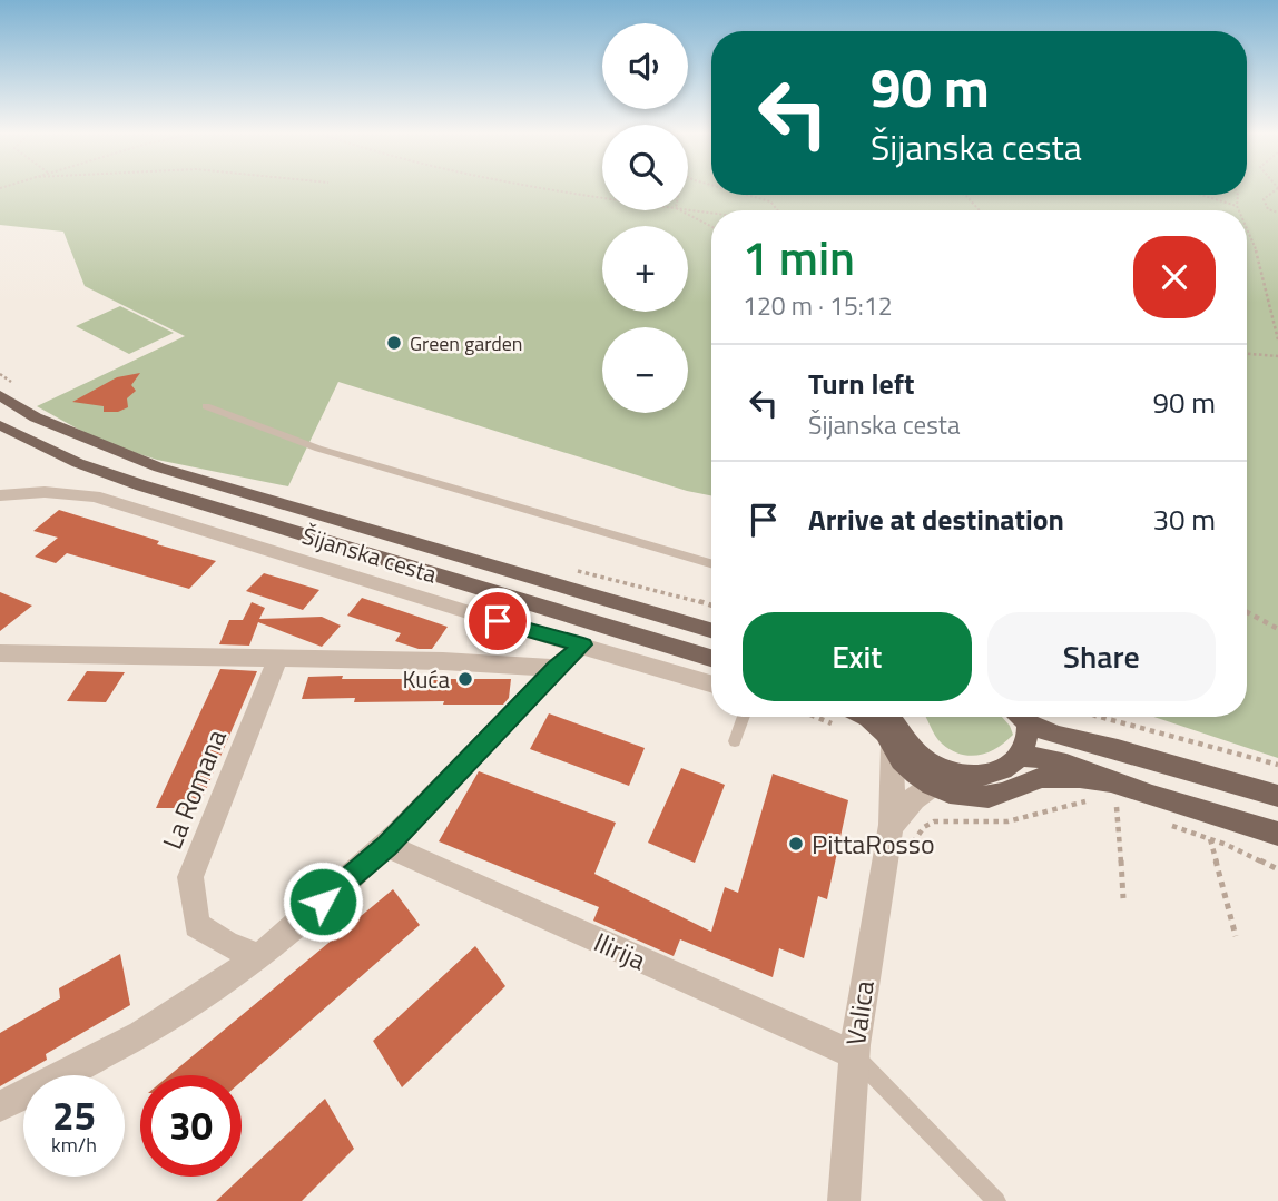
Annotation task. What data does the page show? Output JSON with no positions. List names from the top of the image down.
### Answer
{
  "streets": {
    "street": [
      "Šijanska cesta",
      "La Romana",
      "Ilirija",
      "Valica"
    ]
  },
  "crossings": [
    ["Ilirija", "Valica"]
  ],
  "places": ["Green garden", "Kuća", "PittaRosso"],
  "page": {
    "map_buttons": ["+", "−"],
    "turn": ["90 m", "Šijanska cesta"],
    "heading": ["1 min", "120 m · 15:12"],
    "list": [
      {
        "name": "Turn left",
        "note": "Šijanska cesta",
        "value": "90 m"
      },
      {
        "name": "Arrive at destination",
        "value": "30 m"
      }
    ],
    "buttons": ["Exit", "Share"],
    "speed": "25 km/h",
    "limit": "30"
  }
}
